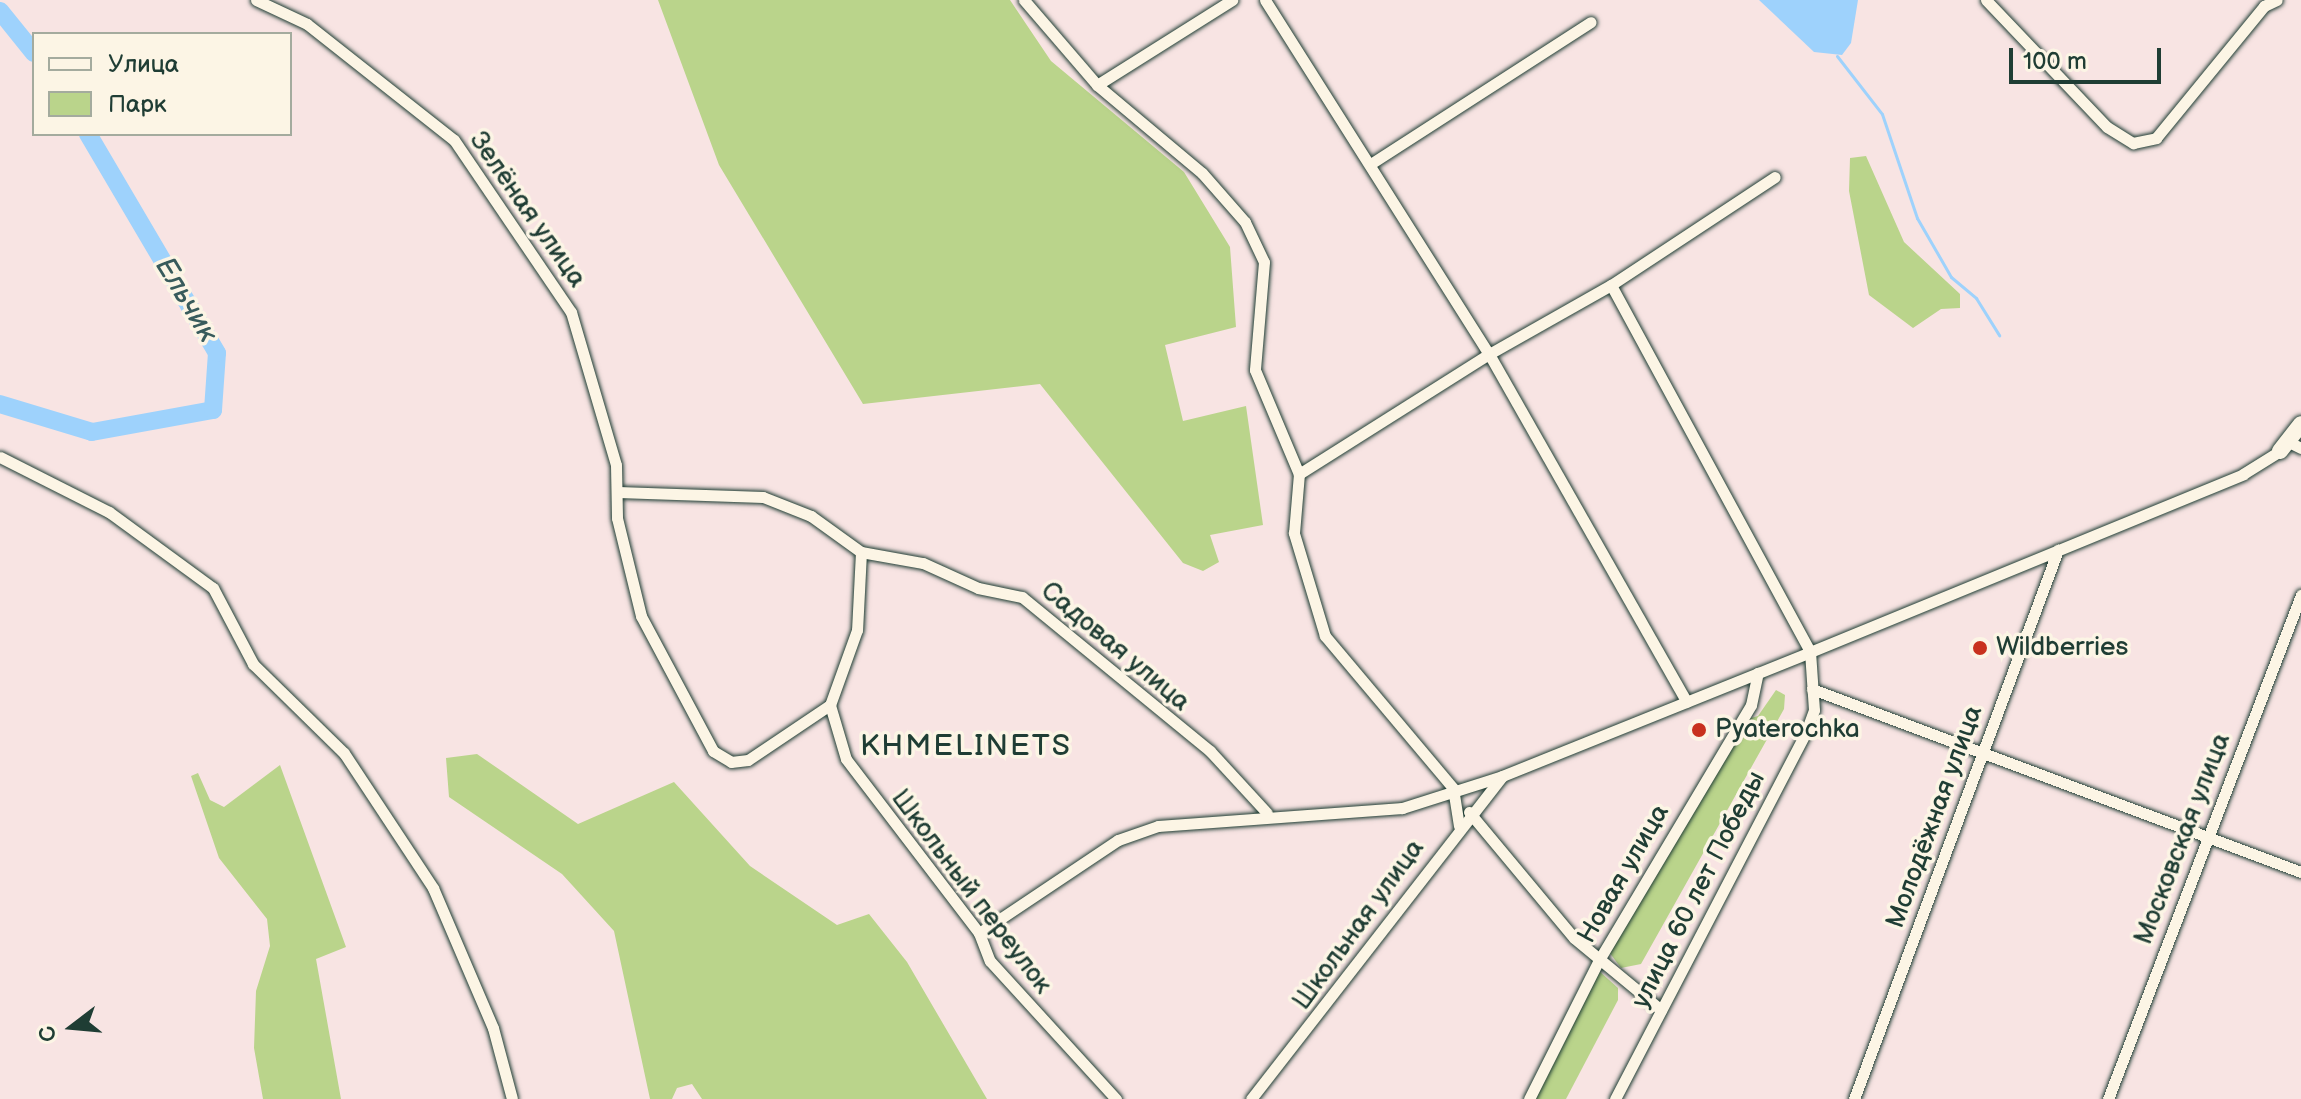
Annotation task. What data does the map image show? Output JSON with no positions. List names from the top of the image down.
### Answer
{
  "streets": {
    "street": [
      "Зелёная улица",
      "Садовая улица",
      "Молодёжная улица",
      "Московская улица",
      "Новая улица",
      "улица 60 лет Победы",
      "Школьный переулок",
      "Школьная улица"
    ]
  },
  "crossings": [
    ["Зелёная улица", "Школьный переулок"]
  ],
  "districts": ["KHMELINETS"],
  "water": ["Ельчик"],
  "places": ["Wildberries", "Pyaterochka"],
  "legend": ["Улица", "Парк"],
  "scale_bar": "100 m",
  "north": "left"
}
